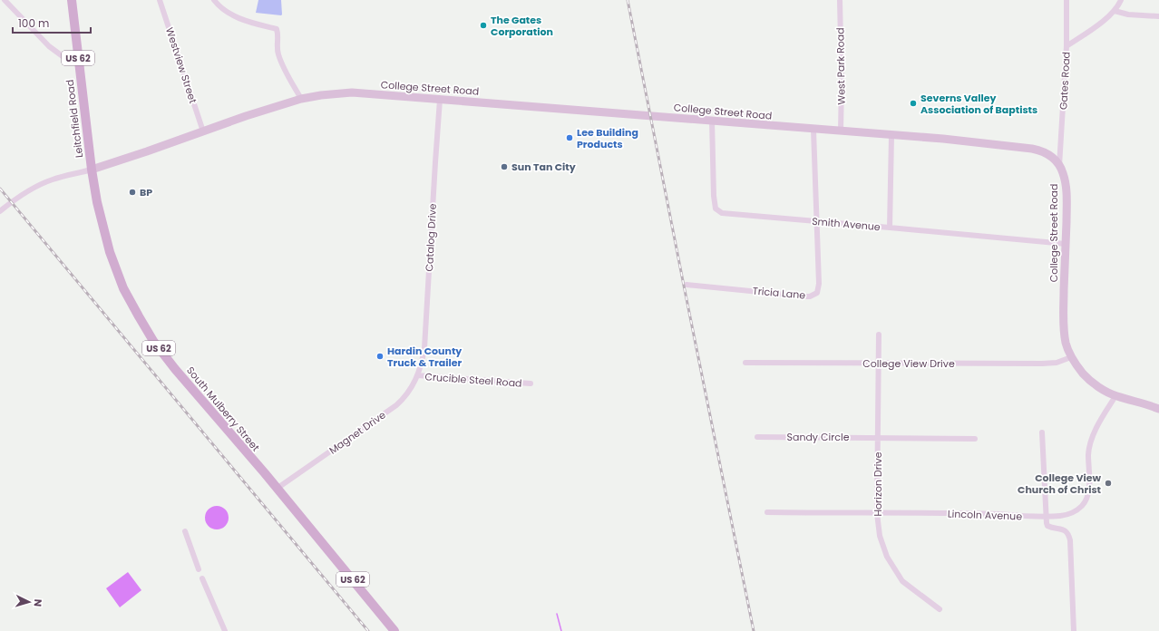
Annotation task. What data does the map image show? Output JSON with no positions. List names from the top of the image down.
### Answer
{
  "streets": {
    "main road": ["US 62", "Leitchfield Road", "South Mulberry Street"],
    "street": [
      "Westview Street",
      "West Park Road",
      "Gates Road",
      "College Street Road",
      "Smith Avenue",
      "Catalog Drive",
      "Tricia Lane",
      "College View Drive",
      "Crucible Steel Road",
      "Magnet Drive",
      "Sandy Circle",
      "Horizon Drive",
      "Lincoln Avenue"
    ]
  },
  "crossings": [
    ["Westview Street", "College Street Road"],
    ["West Park Road", "College Street Road"],
    ["Gates Road", "College Street Road"],
    ["College Street Road", "Leitchfield Road"],
    ["College Street Road", "Smith Avenue"],
    ["College Street Road", "Catalog Drive"],
    ["College Street Road", "Tricia Lane"],
    ["College Street Road", "College View Drive"],
    ["College Street Road", "South Mulberry Street"],
    ["College Street Road", "Lincoln Avenue"],
    ["Leitchfield Road", "South Mulberry Street"],
    ["Smith Avenue", "Tricia Lane"],
    ["Catalog Drive", "Crucible Steel Road"],
    ["Catalog Drive", "Magnet Drive"],
    ["College View Drive", "Horizon Drive"],
    ["Crucible Steel Road", "Magnet Drive"],
    ["South Mulberry Street", "Magnet Drive"],
    ["Sandy Circle", "Horizon Drive"],
    ["Horizon Drive", "Lincoln Avenue"]
  ],
  "places": [
    "The Gates Corporation",
    "Severns Valley Association of Baptists",
    "Lee Building Products",
    "Sun Tan City",
    "BP",
    "Hardin County Truck & Trailer",
    "College View Church of Christ"
  ],
  "scale_bar": "100 m",
  "north": "right"
}
